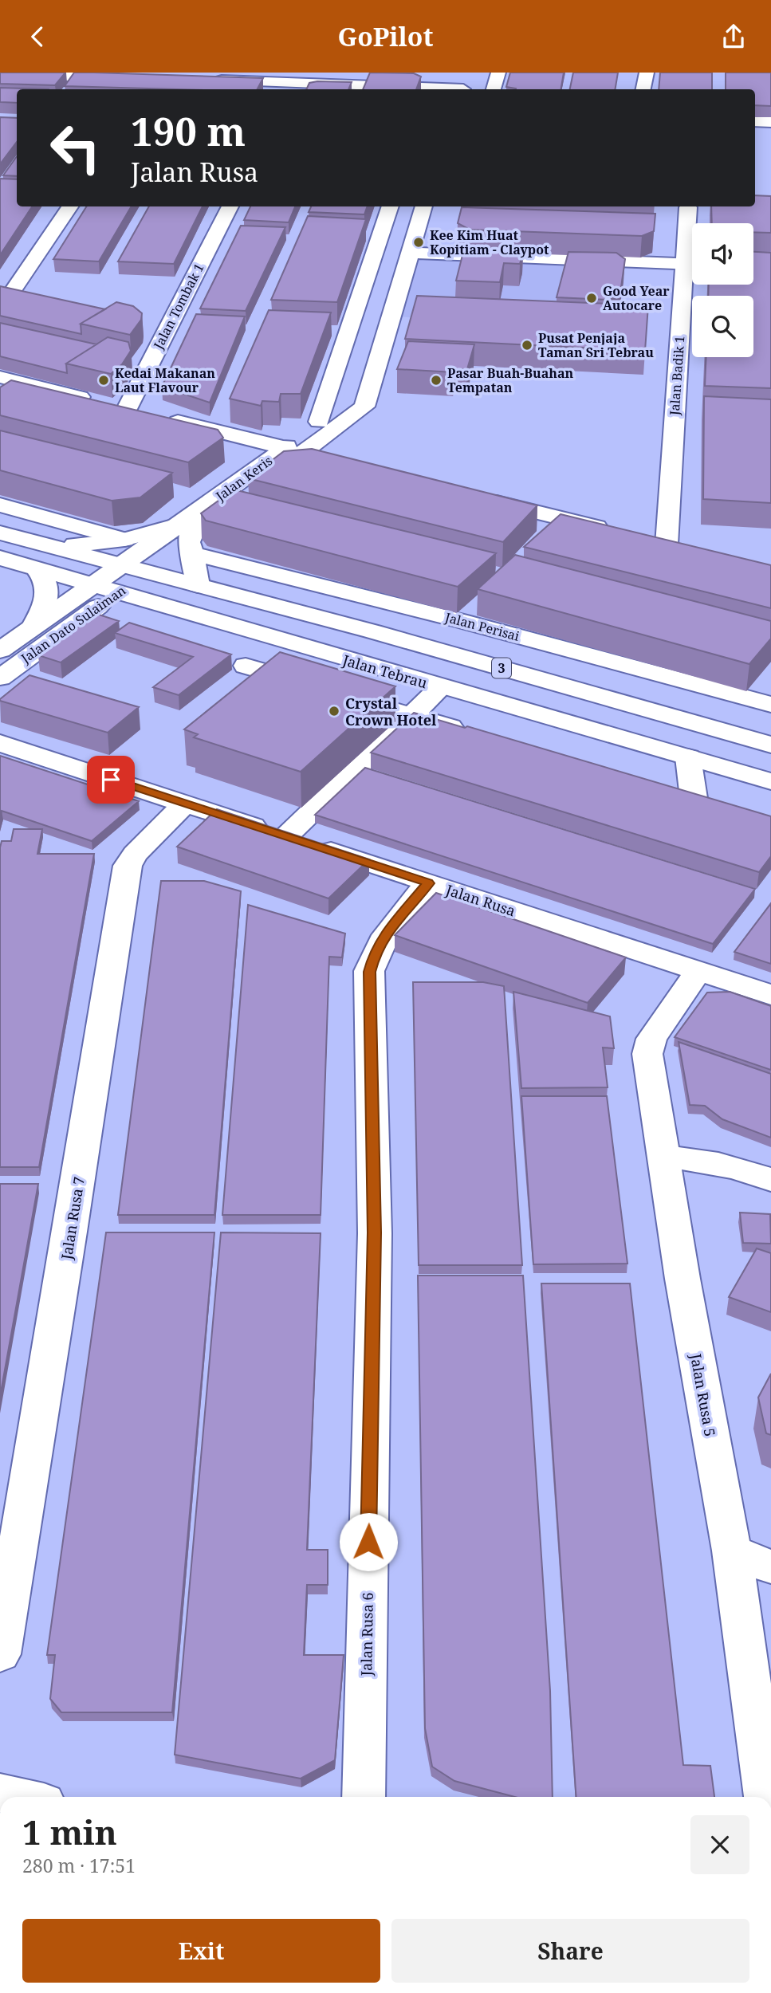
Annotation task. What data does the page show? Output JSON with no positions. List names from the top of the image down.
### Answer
{
  "streets": {
    "main road": [
      "Jalan Tombak 1",
      "Jalan Badik 1",
      "Jalan Keris",
      "Jalan Dato Sulaiman",
      "Jalan Perisai",
      "3",
      "Jalan Tebrau",
      "Jalan Rusa",
      "Jalan Rusa 7",
      "Jalan Rusa 5",
      "Jalan Rusa 6"
    ]
  },
  "crossings": [
    ["Jalan Keris", "Jalan Dato Sulaiman"],
    ["Jalan Keris", "Jalan Perisai"],
    ["Jalan Keris", "3"],
    ["Jalan Dato Sulaiman", "3"],
    ["Jalan Dato Sulaiman", "Jalan Tebrau"],
    ["Jalan Rusa", "Jalan Rusa 7"],
    ["Jalan Rusa", "Jalan Rusa 5"],
    ["Jalan Rusa", "Jalan Rusa 6"]
  ],
  "places": [
    "Kee Kim Huat Kopitiam - Claypot",
    "Good Year Autocare",
    "Pusat Penjaja Taman Sri Tebrau",
    "Kedai Makanan Laut Flavour",
    "Pasar Buah-Buahan Tempatan",
    "Crystal Crown Hotel"
  ],
  "page": {
    "header": "GoPilot",
    "turn": ["190 m", "Jalan Rusa"],
    "heading": ["1 min", "280 m · 17:51"],
    "buttons": ["Exit", "Share"]
  }
}
